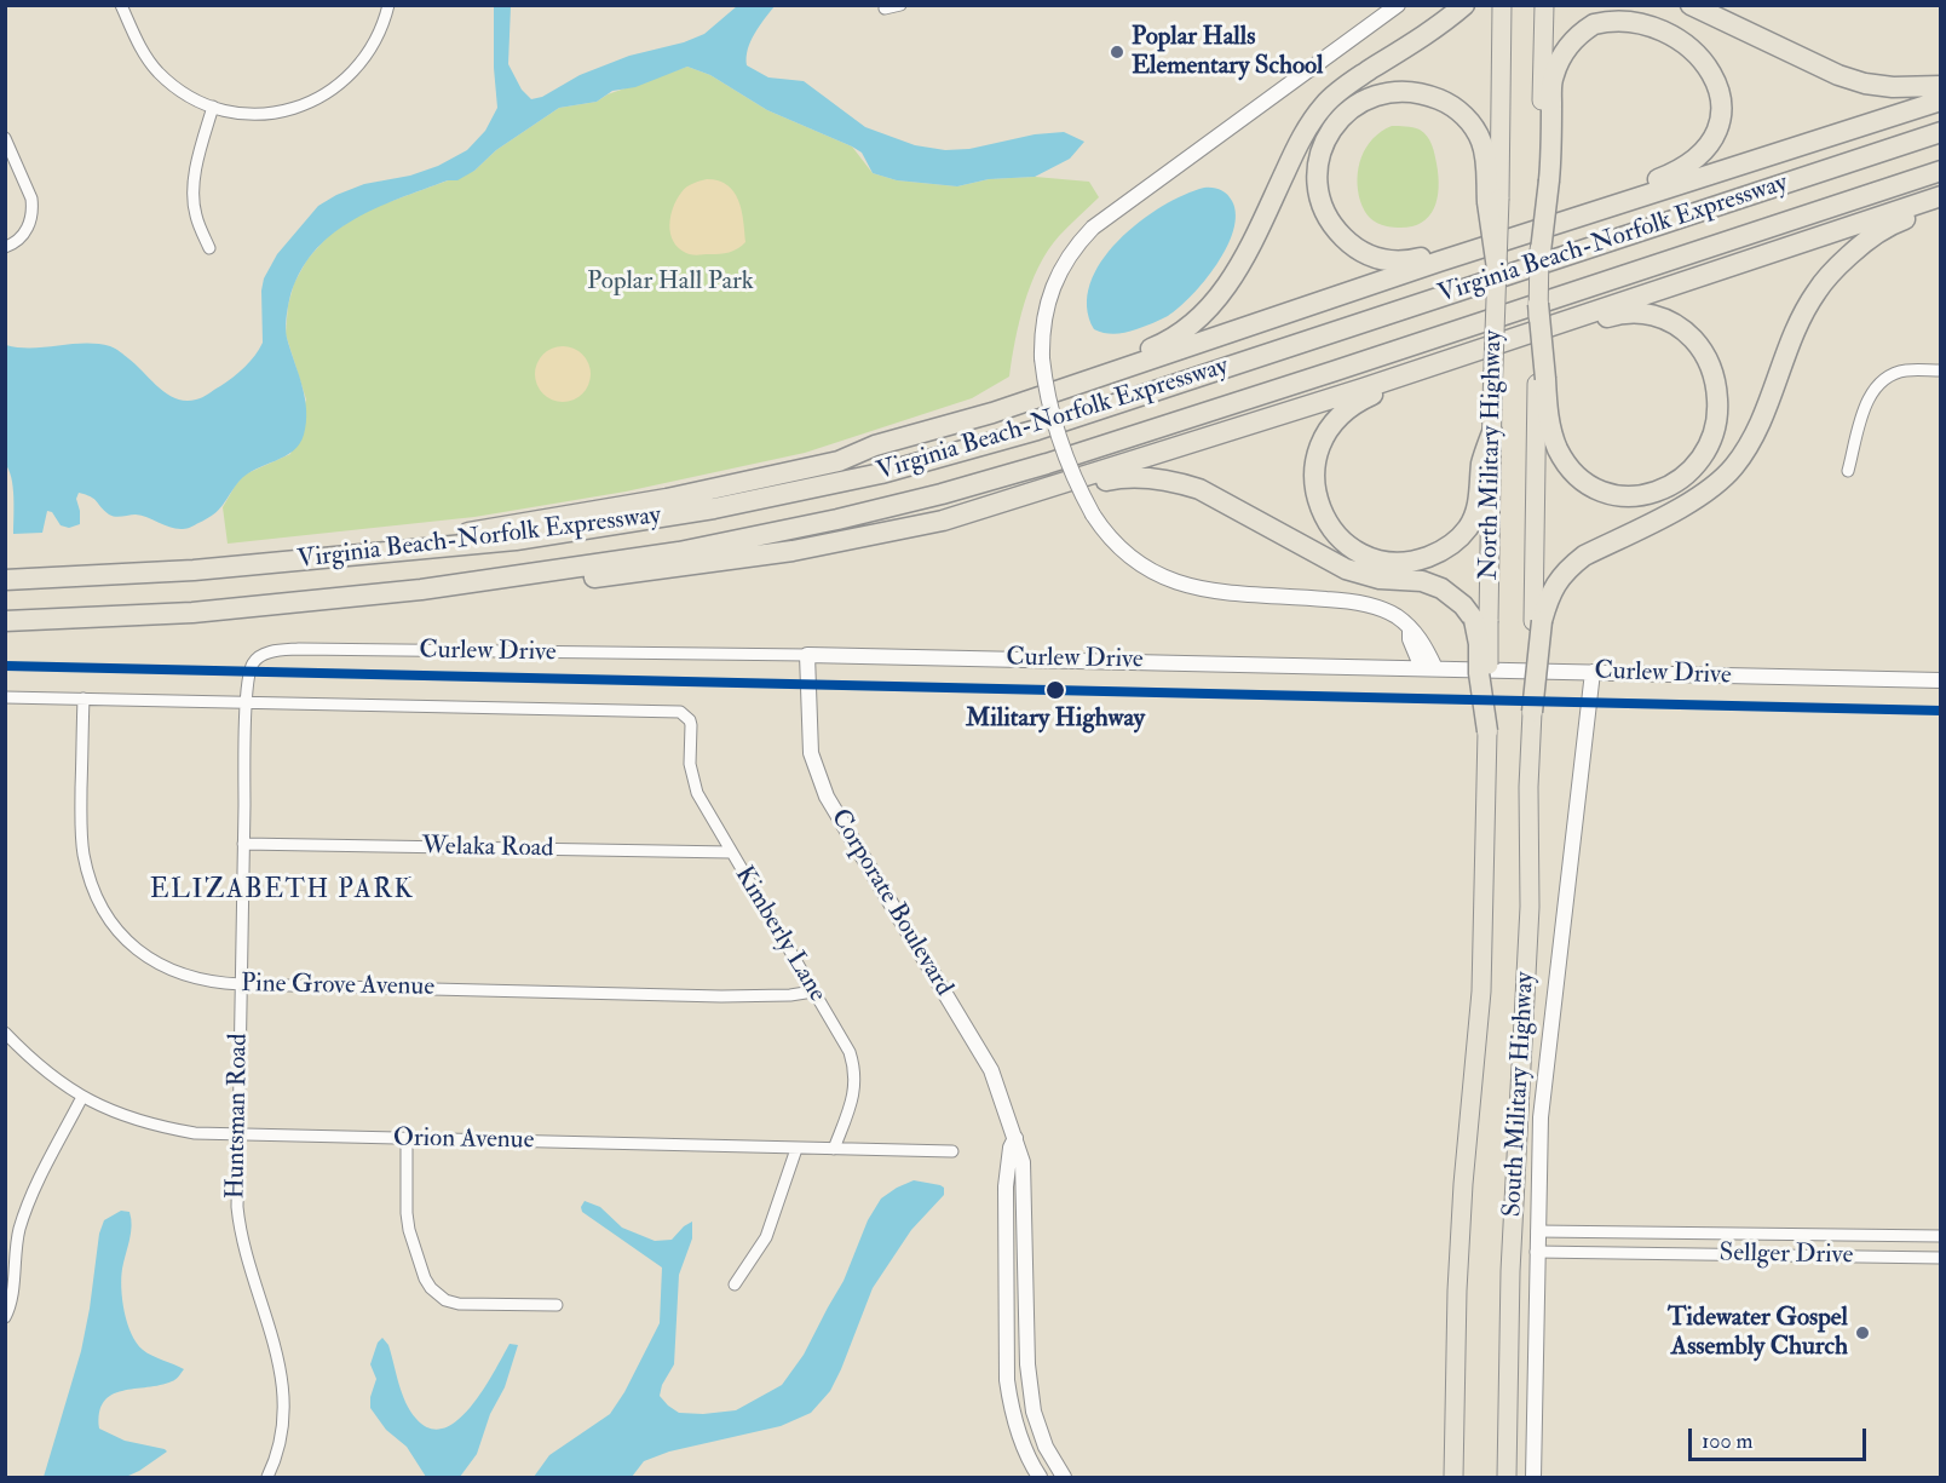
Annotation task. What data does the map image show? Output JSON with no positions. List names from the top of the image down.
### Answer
{
  "streets": {
    "highway": ["Virginia Beach-Norfolk Expressway"],
    "main road": ["North Military Highway", "South Military Highway"],
    "street": [
      "Curlew Drive",
      "Welaka Road",
      "Corporate Boulevard",
      "Kimberly Lane",
      "Pine Grove Avenue",
      "Huntsman Road",
      "Orion Avenue",
      "Sellger Drive"
    ]
  },
  "crossings": [
    ["Curlew Drive", "Corporate Boulevard"],
    ["Curlew Drive", "Kimberly Lane"],
    ["Curlew Drive", "Huntsman Road"],
    ["Welaka Road", "Kimberly Lane"],
    ["Welaka Road", "Huntsman Road"],
    ["Kimberly Lane", "Pine Grove Avenue"],
    ["Kimberly Lane", "Huntsman Road"],
    ["Kimberly Lane", "Orion Avenue"],
    ["Pine Grove Avenue", "Huntsman Road"],
    ["Huntsman Road", "Orion Avenue"]
  ],
  "districts": ["ELIZABETH PARK"],
  "parks": ["Poplar Hall Park"],
  "places": ["Poplar Halls Elementary School", "Military Highway", "Tidewater Gospel Assembly Church"],
  "scale_bar": "100 m"
}
